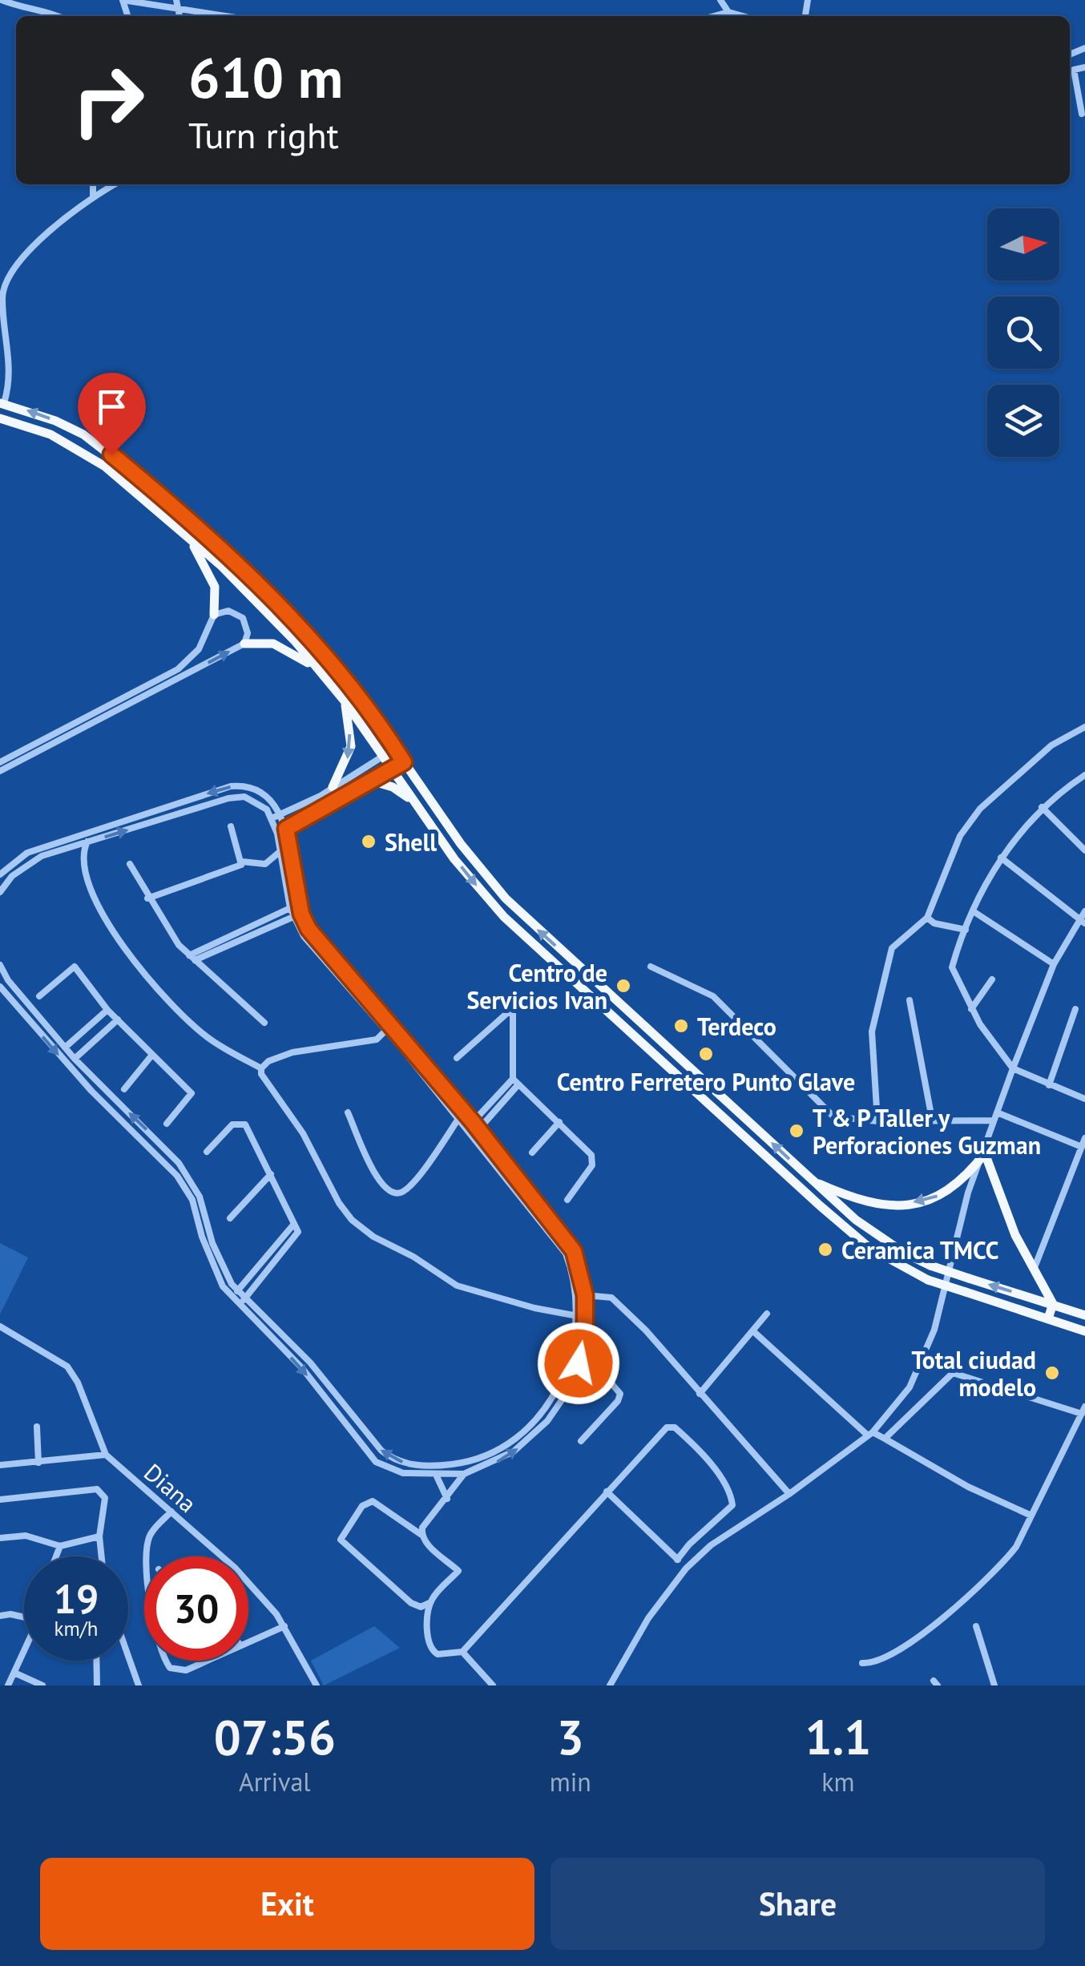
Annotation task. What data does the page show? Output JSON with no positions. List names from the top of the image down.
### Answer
{
  "streets": {
    "street": ["Diana"]
  },
  "places": [
    "Shell",
    "Centro de Servicios Ivan",
    "Terdeco",
    "Centro Ferretero Punto Glave",
    "T & P Taller y Perforaciones Guzman",
    "Ceramica TMCC",
    "Total ciudad modelo"
  ],
  "north": "right",
  "page": {
    "turn": ["610 m", "Turn right"],
    "speed": "19 km/h",
    "limit": "30",
    "eta": [
      "07:56",
      "Arrival",
      "3",
      "min",
      "1.1",
      "km"
    ],
    "buttons": ["Exit", "Share"]
  }
}
